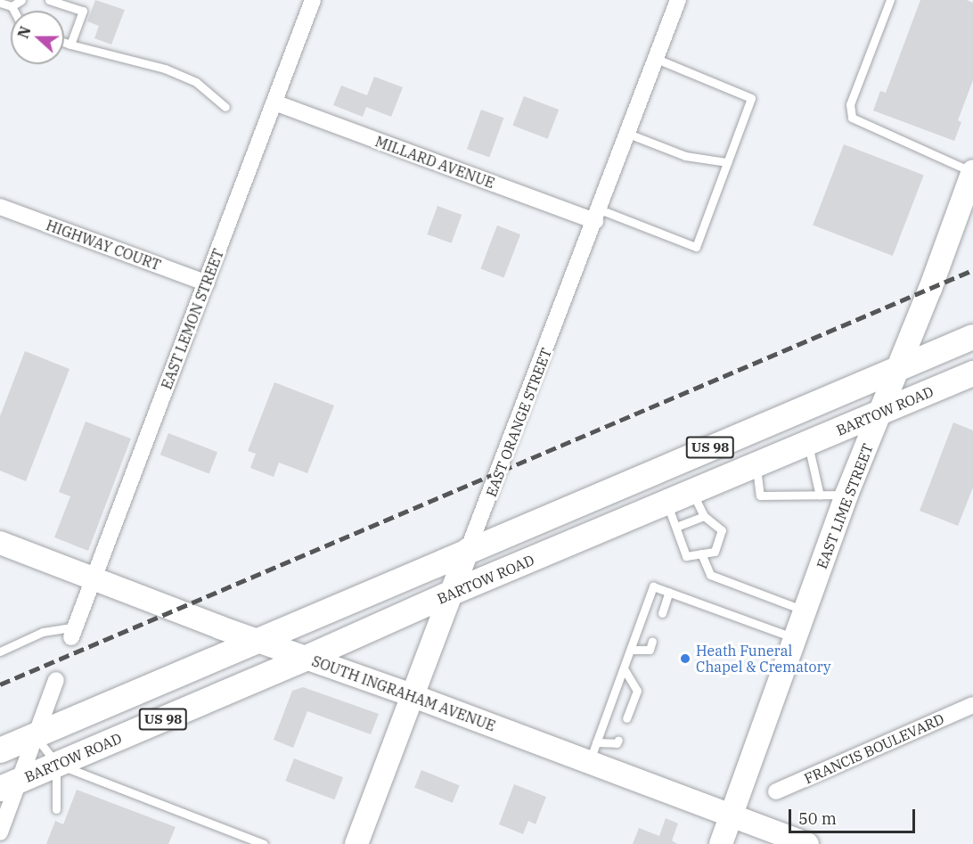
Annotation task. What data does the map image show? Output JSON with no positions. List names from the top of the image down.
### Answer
{
  "streets": {
    "main road": ["BARTOW ROAD", "US 98"],
    "street": [
      "MILLARD AVENUE",
      "HIGHWAY COURT",
      "EAST LEMON STREET",
      "EAST ORANGE STREET",
      "EAST LIME STREET",
      "SOUTH INGRAHAM AVENUE",
      "FRANCIS BOULEVARD"
    ]
  },
  "crossings": [
    ["MILLARD AVENUE", "EAST LEMON STREET"],
    ["MILLARD AVENUE", "EAST ORANGE STREET"],
    ["HIGHWAY COURT", "EAST LEMON STREET"],
    ["EAST LEMON STREET", "SOUTH INGRAHAM AVENUE"],
    ["BARTOW ROAD", "EAST ORANGE STREET"],
    ["BARTOW ROAD", "EAST LIME STREET"],
    ["BARTOW ROAD", "SOUTH INGRAHAM AVENUE"],
    ["EAST ORANGE STREET", "US 98"],
    ["EAST ORANGE STREET", "SOUTH INGRAHAM AVENUE"],
    ["US 98", "EAST LIME STREET"],
    ["US 98", "SOUTH INGRAHAM AVENUE"],
    ["EAST LIME STREET", "SOUTH INGRAHAM AVENUE"]
  ],
  "places": ["Heath Funeral Chapel & Crematory"],
  "scale_bar": "50 m",
  "north": "left"
}
